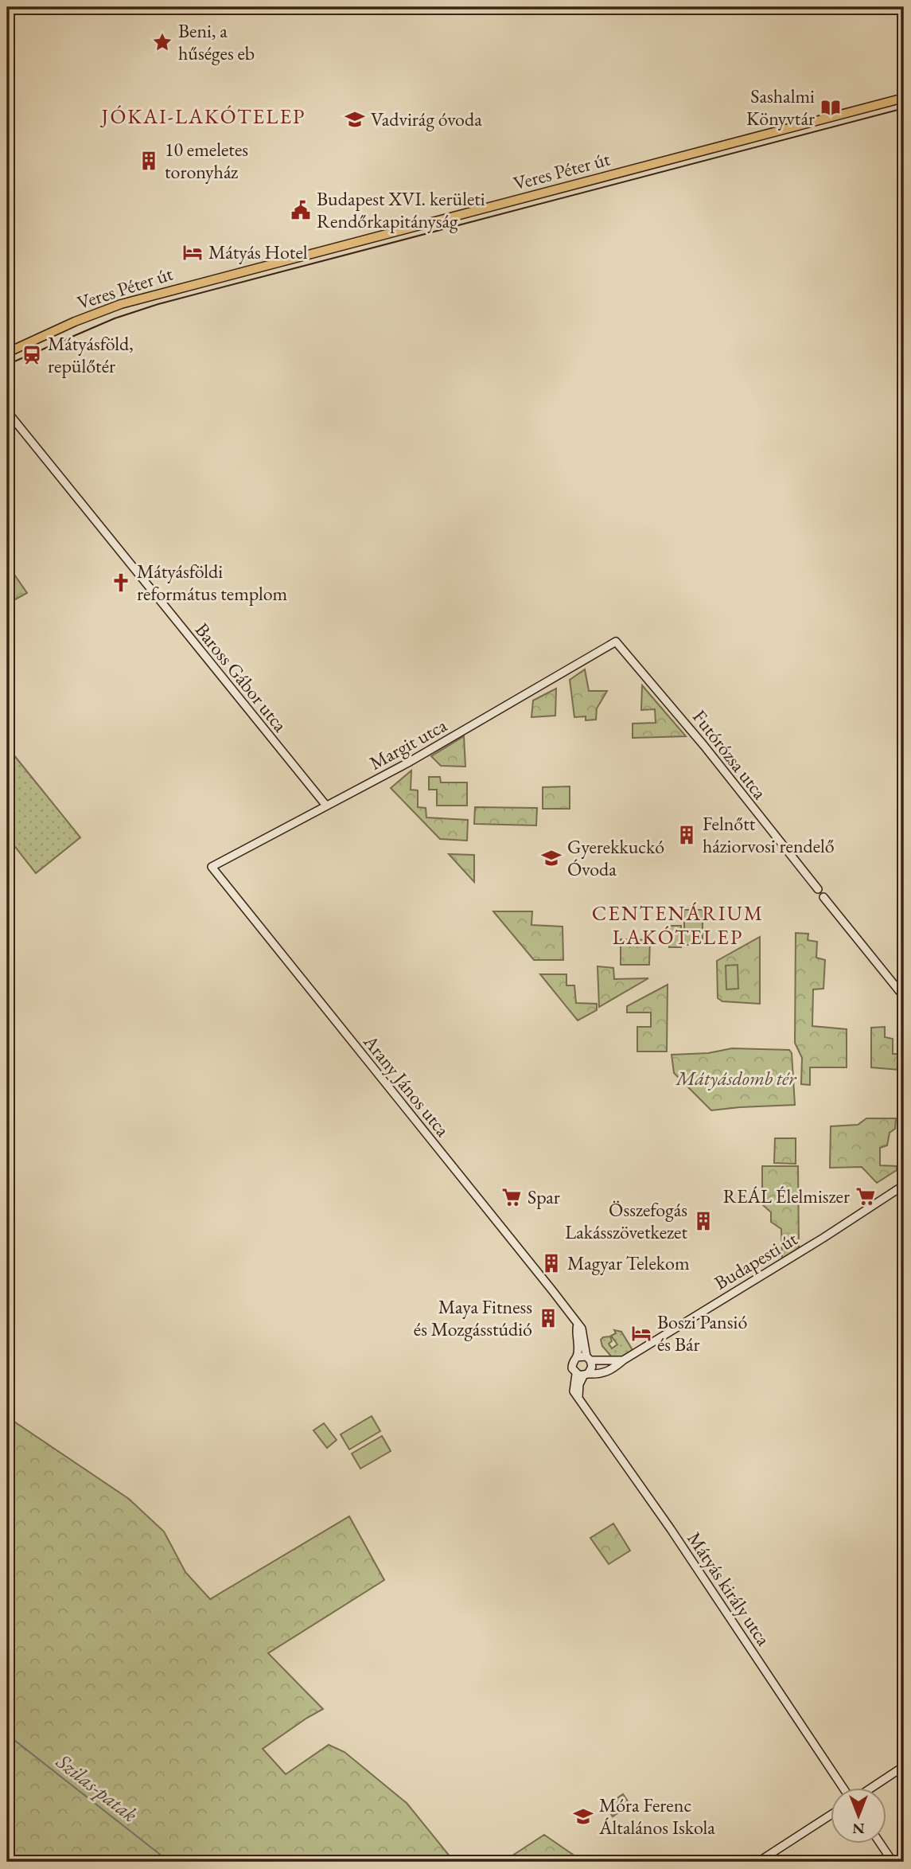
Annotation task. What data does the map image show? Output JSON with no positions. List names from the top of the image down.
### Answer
{
  "streets": {
    "main road": ["Veres Péter út"],
    "street": [
      "Baross Gábor utca",
      "Margit utca",
      "Futórózsa utca",
      "Arany János utca",
      "Budapesti út",
      "Mátyás király utca"
    ]
  },
  "crossings": [
    ["Baross Gábor utca", "Margit utca"],
    ["Margit utca", "Futórózsa utca"],
    ["Margit utca", "Arany János utca"],
    ["Budapesti út", "Mátyás király utca"]
  ],
  "districts": ["JÓKAI-LAKÓTELEP", "CENTENÁRIUM LAKÓTELEP"],
  "water": ["Szilas-patak"],
  "parks": ["Mátyásdomb tér"],
  "places": {
    "place": ["Beni, a hűséges eb"],
    "library": ["Sashalmi Könyvtár"],
    "school or university": ["Vadvirág óvoda", "Gyerekkuckó Óvoda", "Móra Ferenc Általános Iskola"],
    "building": [
      "10 emeletes toronyház",
      "Felnőtt háziorvosi rendelő",
      "Összefogás Lakásszövetkezet",
      "Magyar Telekom",
      "Maya Fitness és Mozgásstúdió"
    ],
    "public building": ["Budapest XVI. kerületi Rendőrkapitányság"],
    "hotel": ["Mátyás Hotel", "Boszi Pansió és Bár"],
    "station": ["Mátyásföld, repülőtér"],
    "church": ["Mátyásföldi református templom"],
    "supermarket": ["REÁL Élelmiszer", "Spar"]
  },
  "north": "bottom"
}
